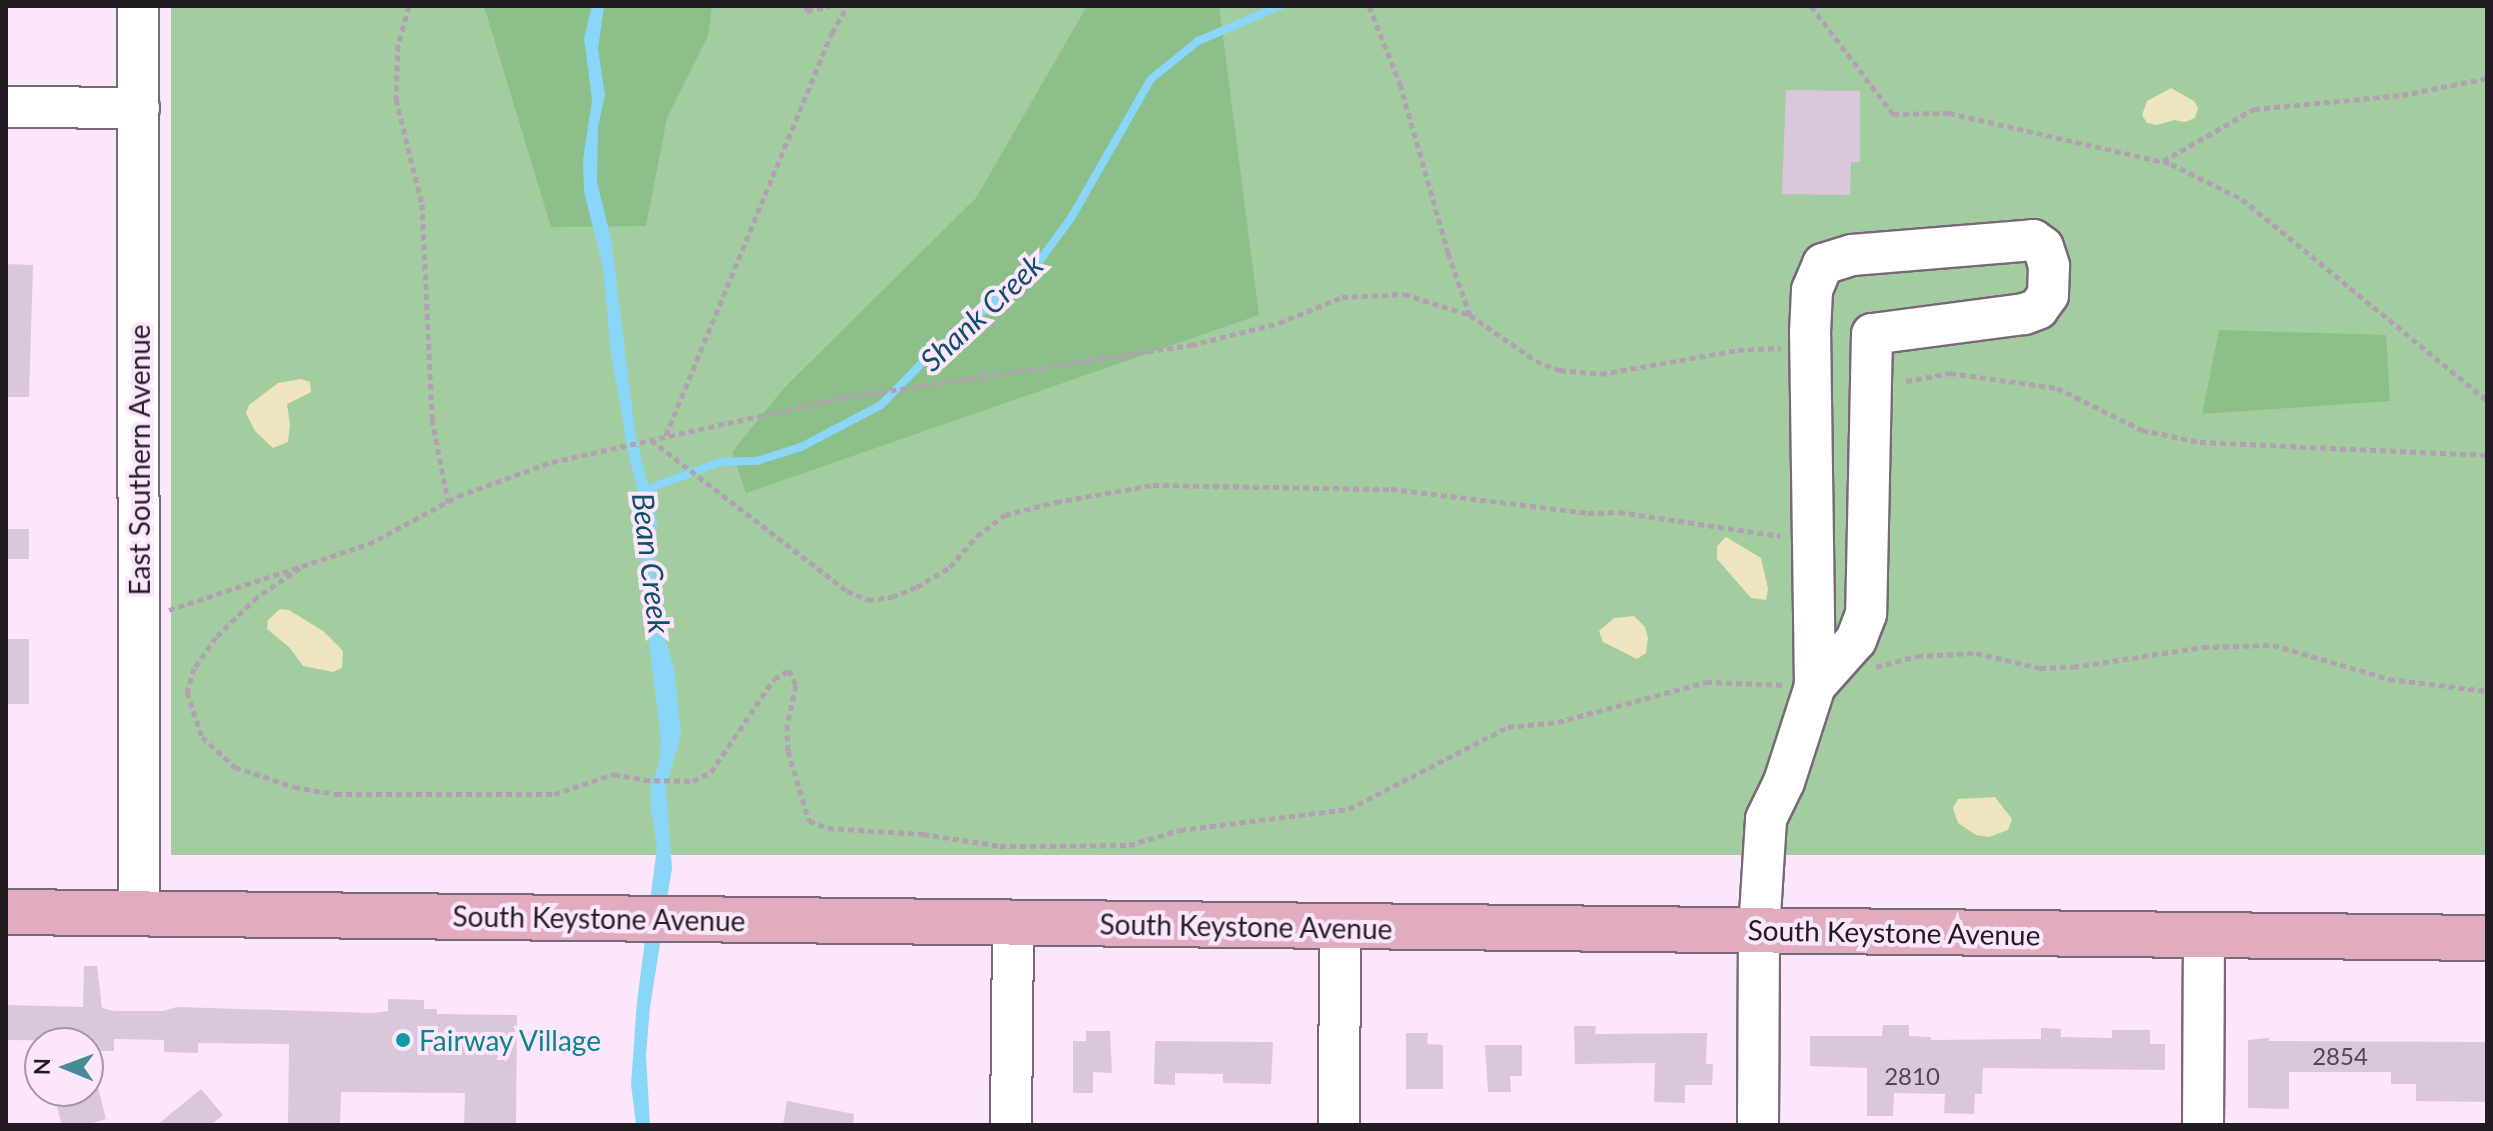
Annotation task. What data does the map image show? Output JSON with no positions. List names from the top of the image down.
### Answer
{
  "streets": {
    "main road": ["South Keystone Avenue"],
    "street": ["East Southern Avenue"]
  },
  "crossings": [
    ["East Southern Avenue", "South Keystone Avenue"]
  ],
  "water": ["Shank Creek", "Bean Creek"],
  "places": ["Fairway Village"],
  "house_numbers": ["2854", "2810"],
  "north": "left"
}
